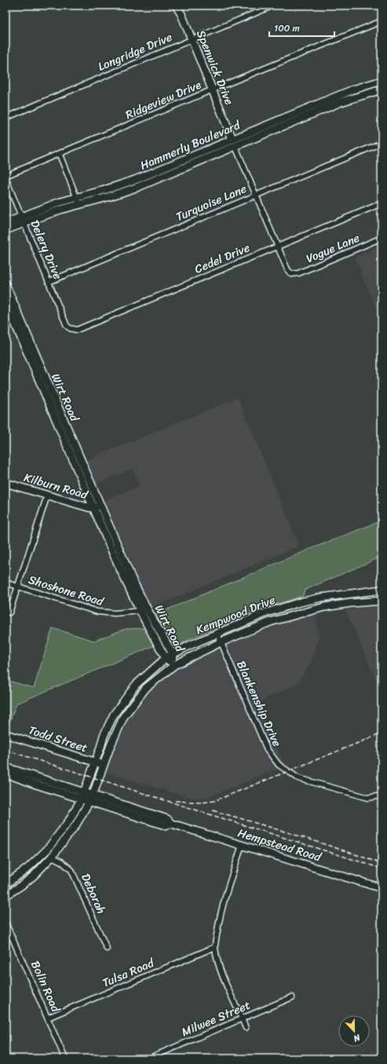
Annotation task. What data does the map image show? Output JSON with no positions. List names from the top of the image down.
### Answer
{
  "streets": {
    "main road": [
      "Spenwick Drive",
      "Hammerly Boulevard",
      "Wirt Road",
      "Kilburn Road",
      "Kempwood Drive",
      "Todd Street",
      "Hempstead Road"
    ],
    "street": [
      "Longridge Drive",
      "Ridgeview Drive",
      "Turquoise Lane",
      "Vogue Lane",
      "Delery Drive",
      "Cedel Drive",
      "Shoshone Road",
      "Blankenship Drive",
      "Deborah",
      "Tulsa Road",
      "Bolin Road",
      "Milwee Street"
    ]
  },
  "crossings": [
    ["Longridge Drive", "Spenwick Drive"],
    ["Spenwick Drive", "Ridgeview Drive"],
    ["Spenwick Drive", "Hammerly Boulevard"],
    ["Ridgeview Drive", "Delery Drive"],
    ["Hammerly Boulevard", "Delery Drive"],
    ["Turquoise Lane", "Delery Drive"],
    ["Vogue Lane", "Cedel Drive"],
    ["Delery Drive", "Cedel Drive"],
    ["Wirt Road", "Kilburn Road"],
    ["Wirt Road", "Shoshone Road"],
    ["Wirt Road", "Kempwood Drive"],
    ["Kempwood Drive", "Blankenship Drive"],
    ["Kempwood Drive", "Todd Street"],
    ["Kempwood Drive", "Hempstead Road"],
    ["Kempwood Drive", "Deborah"],
    ["Tulsa Road", "Bolin Road"]
  ],
  "scale_bar": "100 m",
  "north": "bottom"
}
